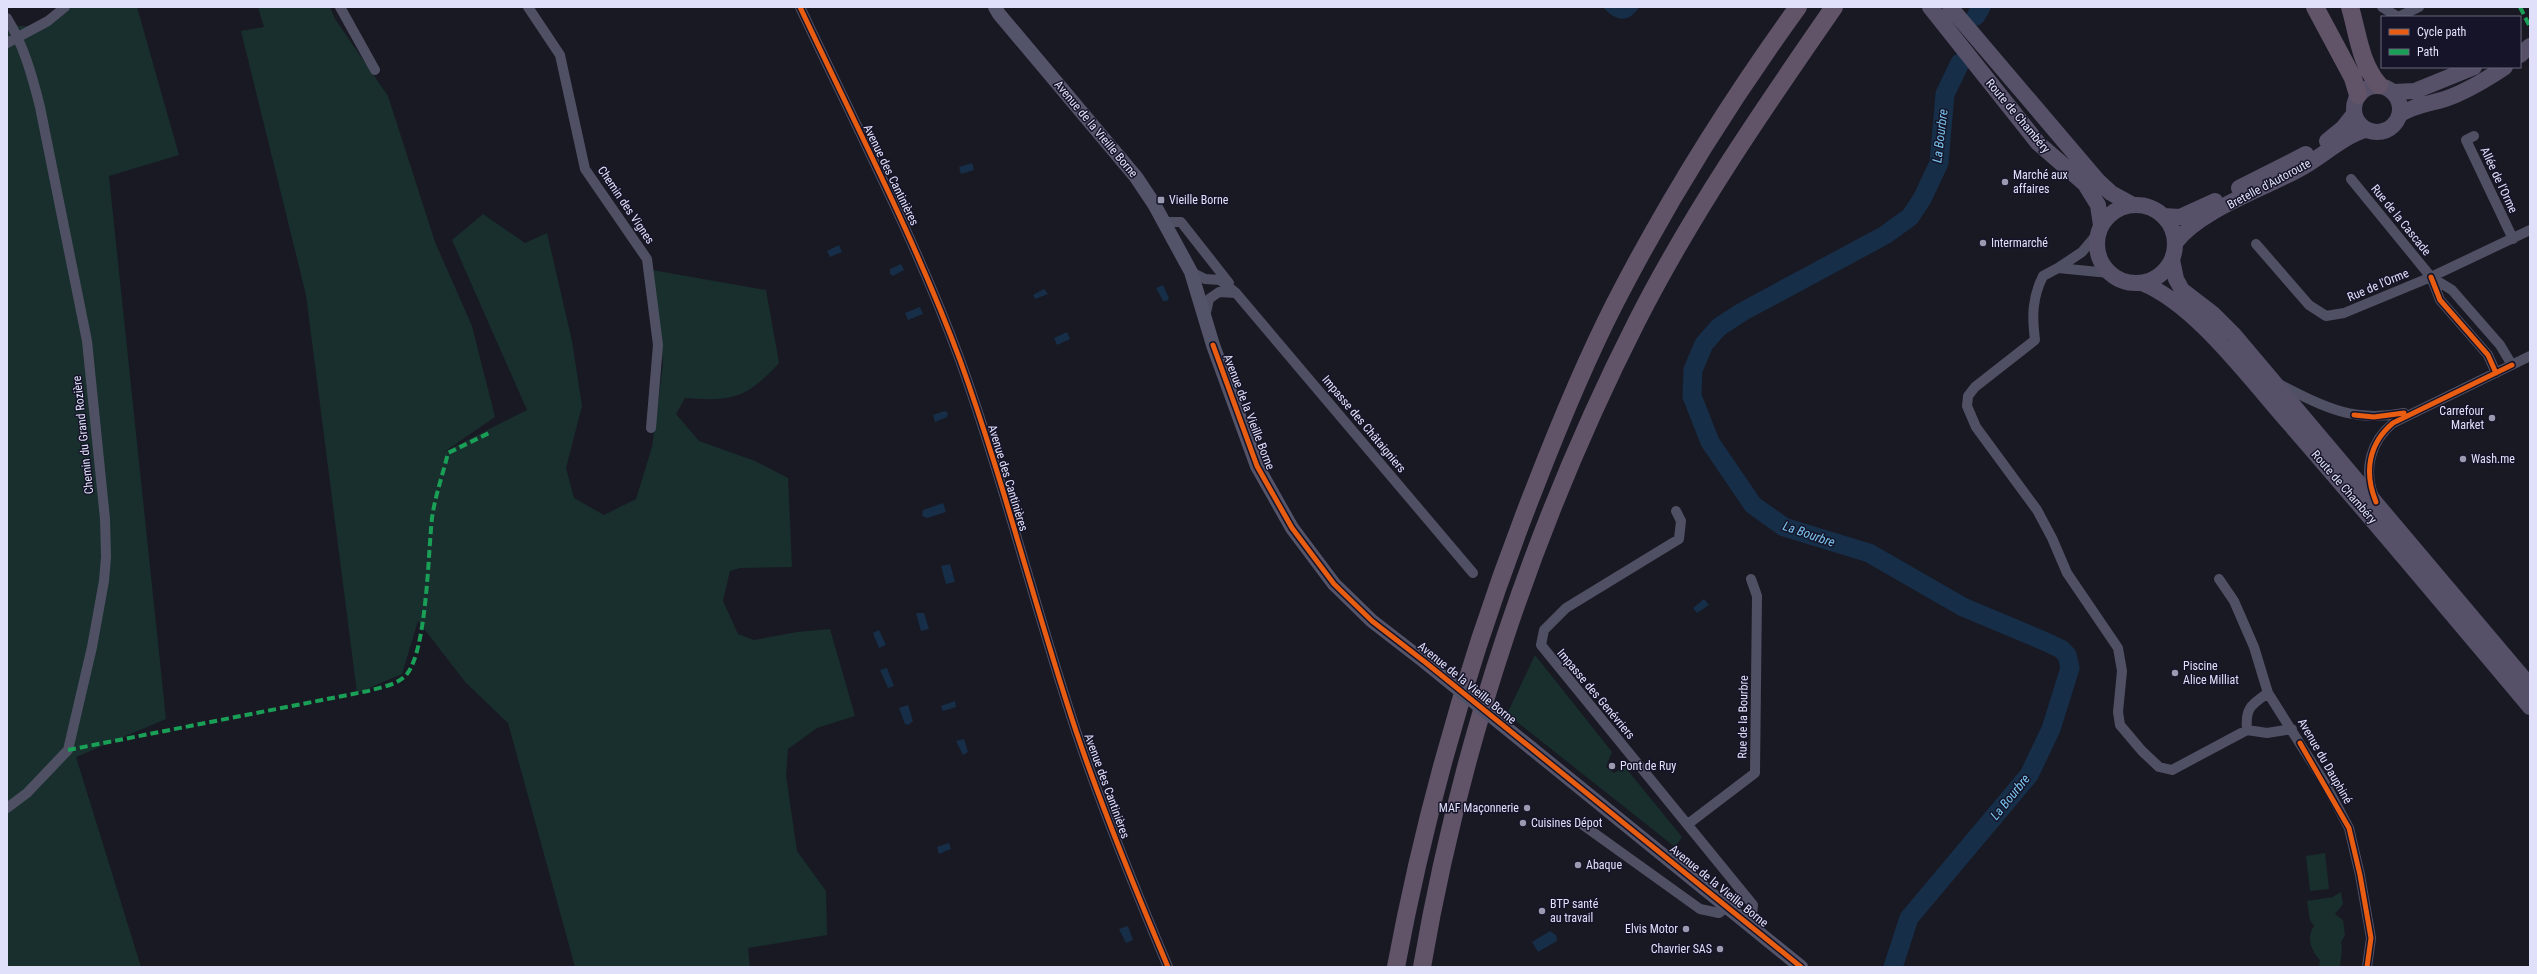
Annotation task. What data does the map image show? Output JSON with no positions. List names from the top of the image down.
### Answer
{
  "streets": {
    "main road": ["Route de Chambéry", "Avenue de la Vieille Borne", "Bretelle d'Autoroute"],
    "street": [
      "Avenue des Cantinières",
      "Allée de l'Orme",
      "Chemin des Vignes",
      "Rue de la Cascade",
      "Rue de l'Orme",
      "Impasse des Châtaigniers",
      "Chemin du Grand Rozière",
      "Impasse des Genévriers",
      "Rue de la Bourbre",
      "Avenue du Dauphiné"
    ]
  },
  "crossings": [
    ["Route de Chambéry", "Bretelle d'Autoroute"],
    ["Avenue de la Vieille Borne", "Impasse des Châtaigniers"],
    ["Avenue de la Vieille Borne", "Impasse des Genévriers"],
    ["Allée de l'Orme", "Rue de l'Orme"],
    ["Rue de la Cascade", "Rue de l'Orme"],
    ["Impasse des Genévriers", "Rue de la Bourbre"]
  ],
  "water": ["La Bourbre"],
  "places": {
    "other": [
      "Marché aux affaires",
      "Intermarché",
      "Carrefour Market",
      "Wash.me",
      "Piscine Alice Milliat",
      "Pont de Ruy",
      "MAF Maçonnerie",
      "Cuisines Dépot",
      "Abaque",
      "BTP santé au travail",
      "Elvis Motor",
      "Chavrier SAS"
    ],
    "transit": ["Vieille Borne"]
  },
  "legend": ["Cycle path", "Path"]
}
